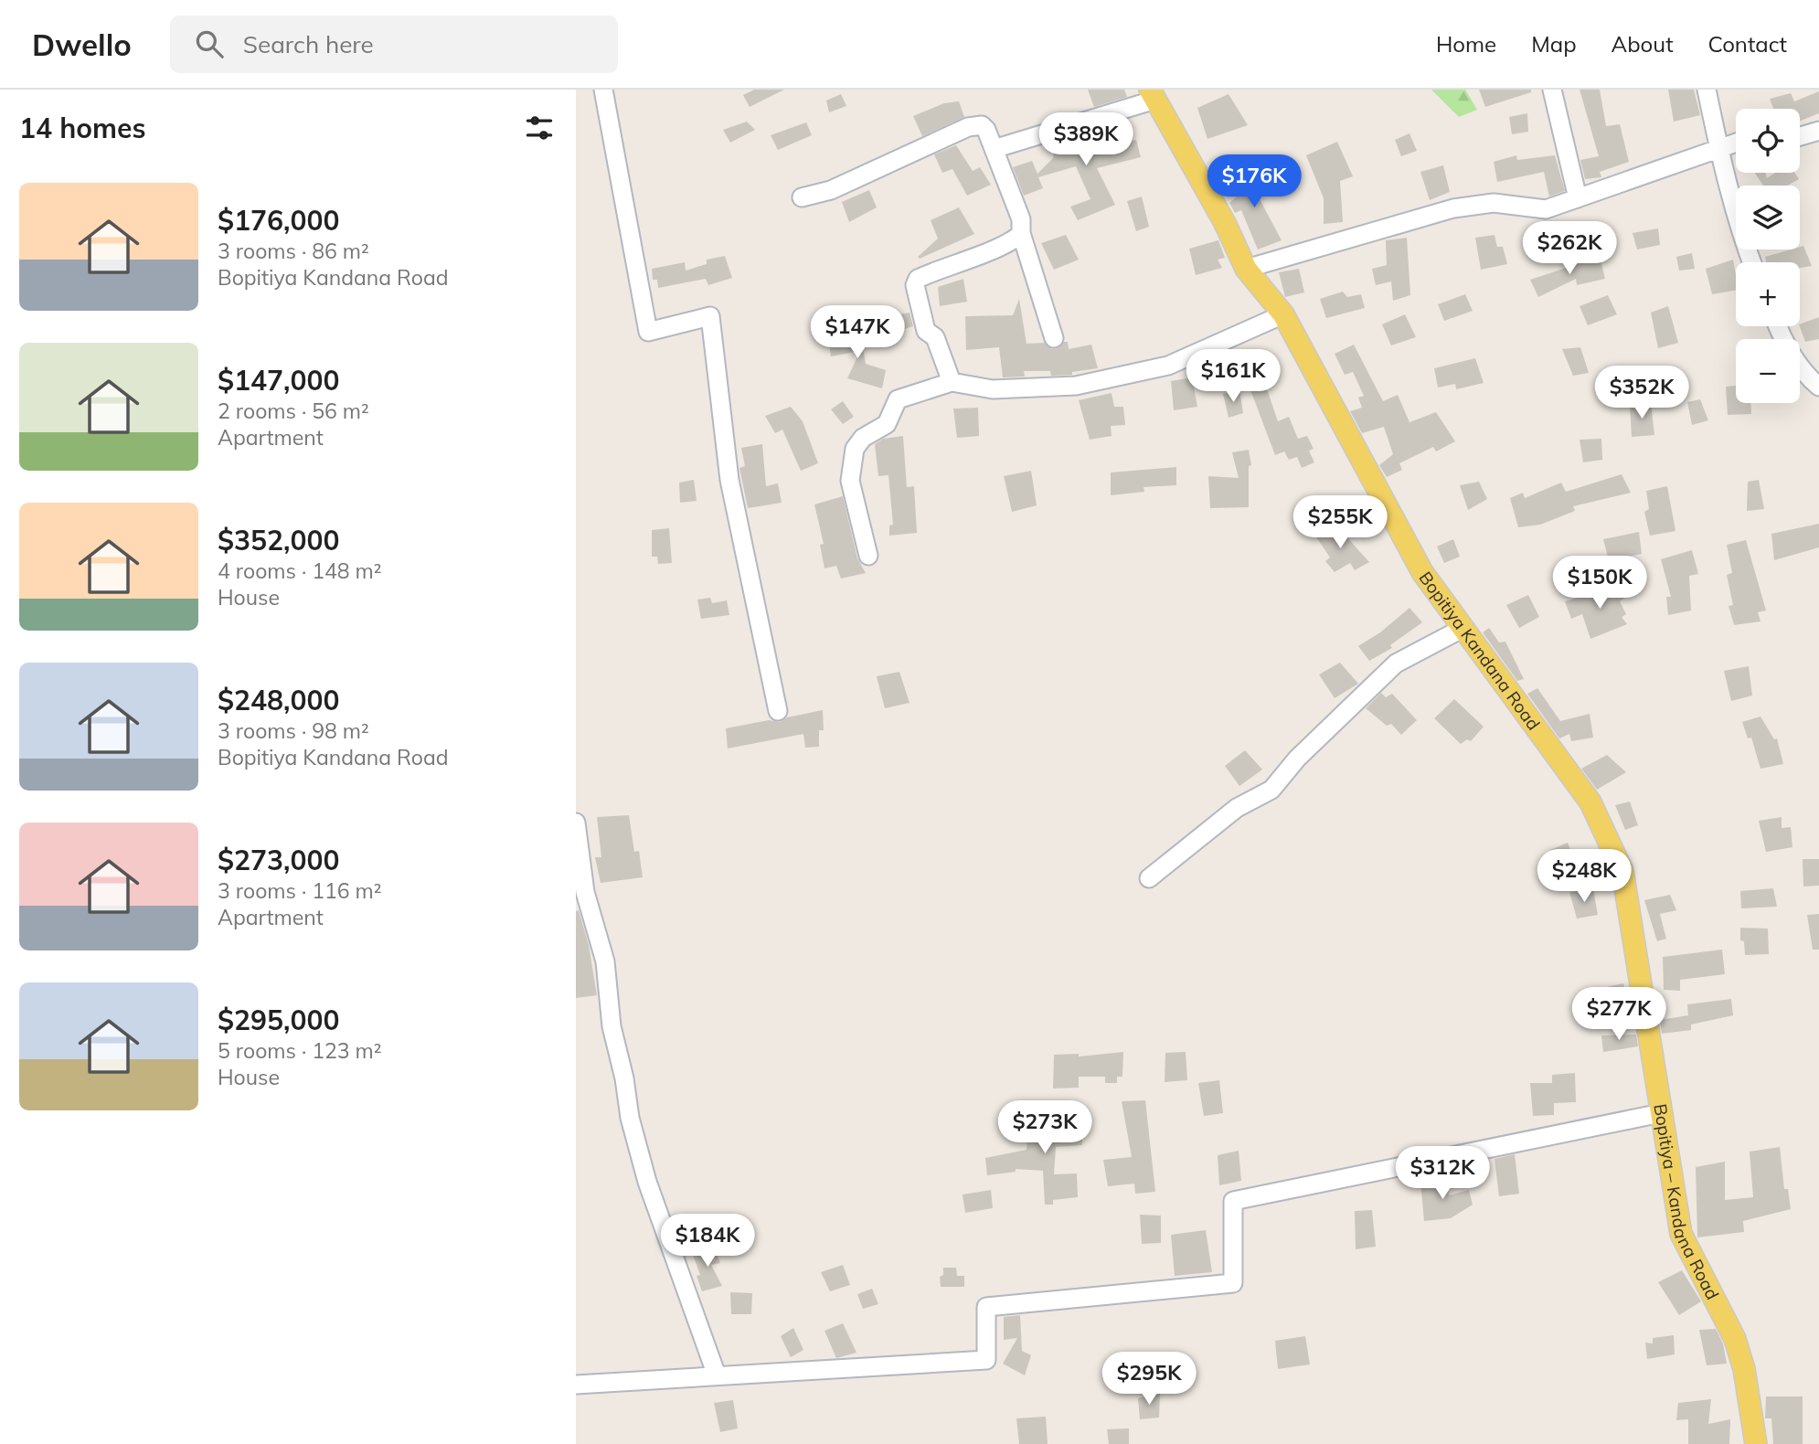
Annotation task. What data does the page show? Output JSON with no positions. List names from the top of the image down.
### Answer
{
  "streets": {
    "main road": ["Bopitiya Kandana Road", "Bopitiya – Kandana Road"]
  },
  "crossings": [
    ["Bopitiya Kandana Road", "Bopitiya – Kandana Road"]
  ],
  "page": {
    "header": "Dwello",
    "search": "Search here",
    "nav": [
      "Home",
      "Map",
      "About",
      "Contact"
    ],
    "heading": "14 homes",
    "map_buttons": ["+", "−"],
    "price": [
      "$389K",
      "$176K",
      "$262K",
      "$147K",
      "$161K",
      "$352K",
      "$255K",
      "$150K",
      "$248K",
      "$277K",
      "$273K",
      "$312K",
      "$184K",
      "$295K"
    ],
    "list": [
      {
        "name": "$176,000",
        "note": "3 rooms · 86 m² · Bopitiya Kandana Road"
      },
      {
        "name": "$147,000",
        "note": "2 rooms · 56 m² · Apartment"
      },
      {
        "name": "$352,000",
        "note": "4 rooms · 148 m² · House"
      },
      {
        "name": "$248,000",
        "note": "3 rooms · 98 m² · Bopitiya Kandana Road"
      },
      {
        "name": "$273,000",
        "note": "3 rooms · 116 m² · Apartment"
      },
      {
        "name": "$295,000",
        "note": "5 rooms · 123 m² · House"
      }
    ]
  }
}
